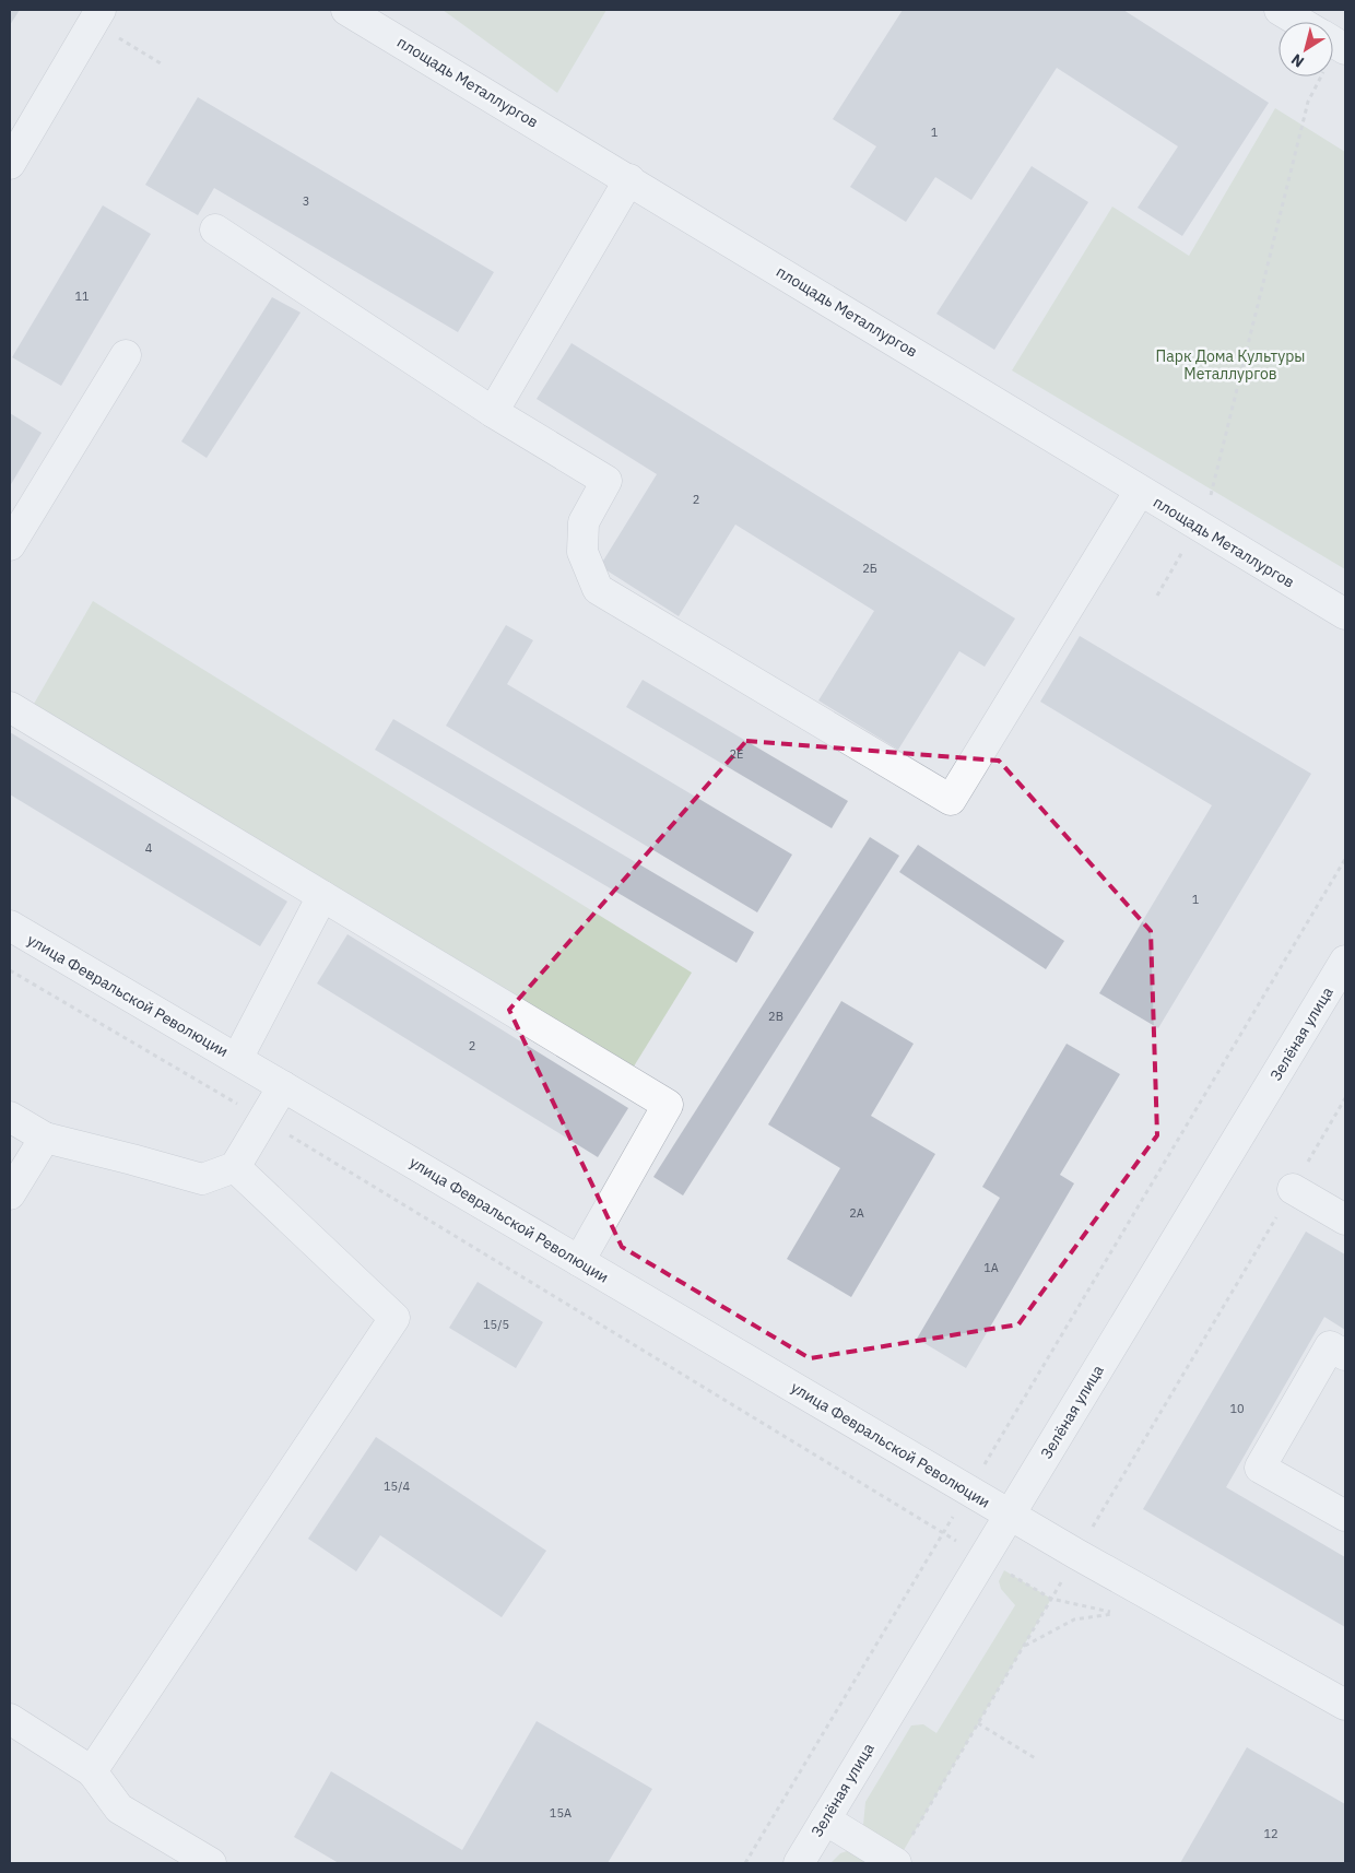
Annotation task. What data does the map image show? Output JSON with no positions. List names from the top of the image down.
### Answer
{
  "streets": {
    "street": ["площадь Металлургов", "улица Февральской Революции", "Зелёная улица"]
  },
  "crossings": [
    ["улица Февральской Революции", "Зелёная улица"]
  ],
  "parks": ["Парк Дома Культуры Металлургов"],
  "house_numbers": [
    "1",
    "3",
    "11",
    "2",
    "2Б",
    "2Е",
    "4",
    "1",
    "2В",
    "2",
    "2А",
    "1А",
    "15/5",
    "10",
    "15/4",
    "15А",
    "12"
  ],
  "north": "bottom left"
}
